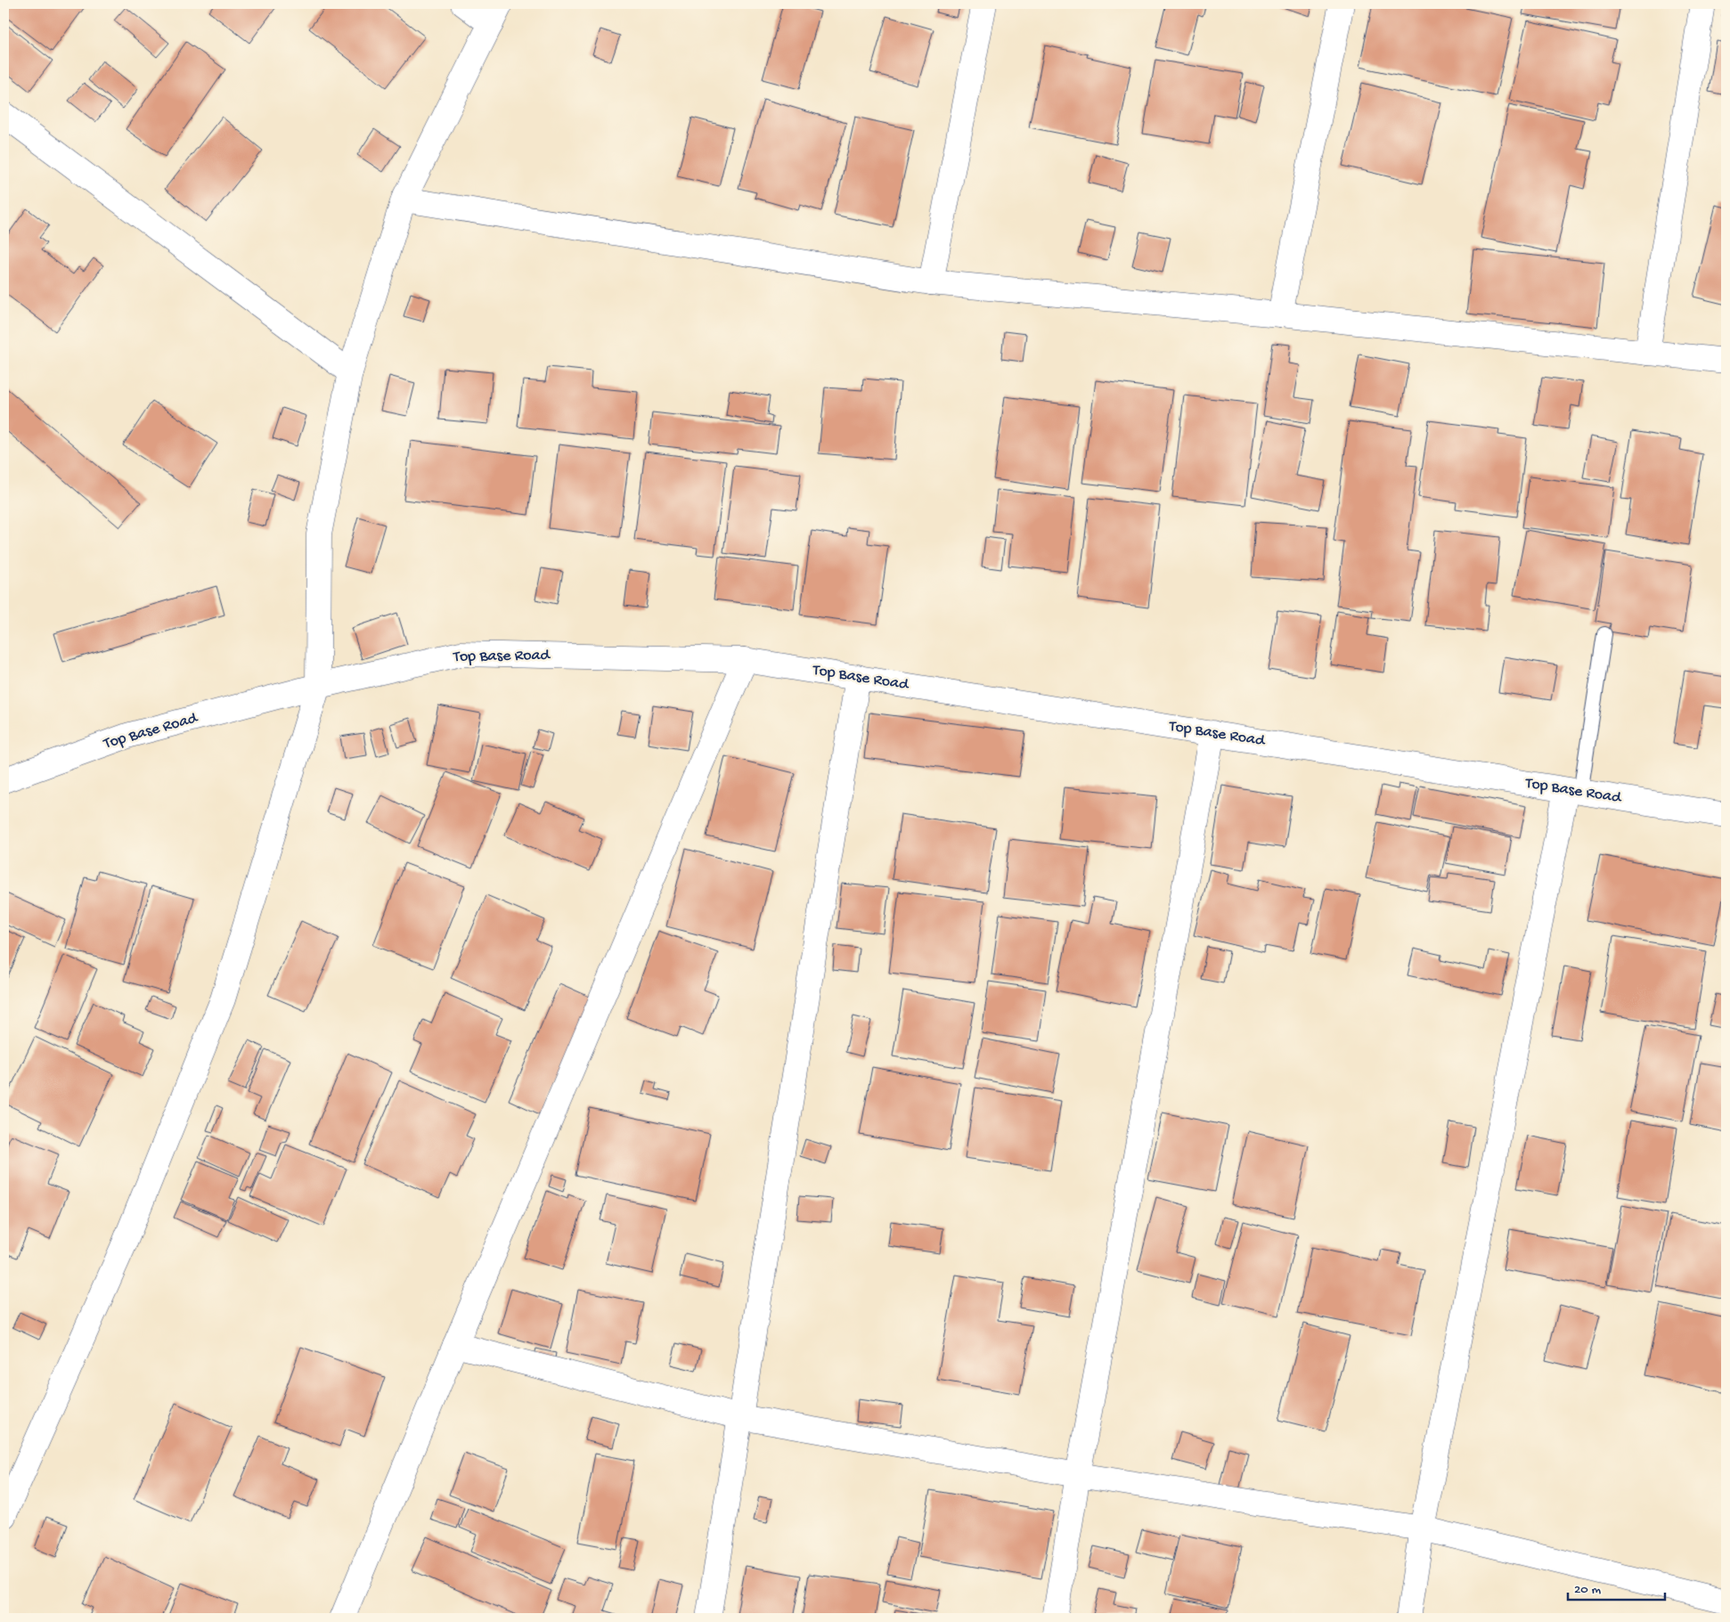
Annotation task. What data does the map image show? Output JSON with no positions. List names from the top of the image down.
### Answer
{
  "streets": {
    "street": ["Top Base Road"]
  },
  "scale_bar": "20 m"
}
